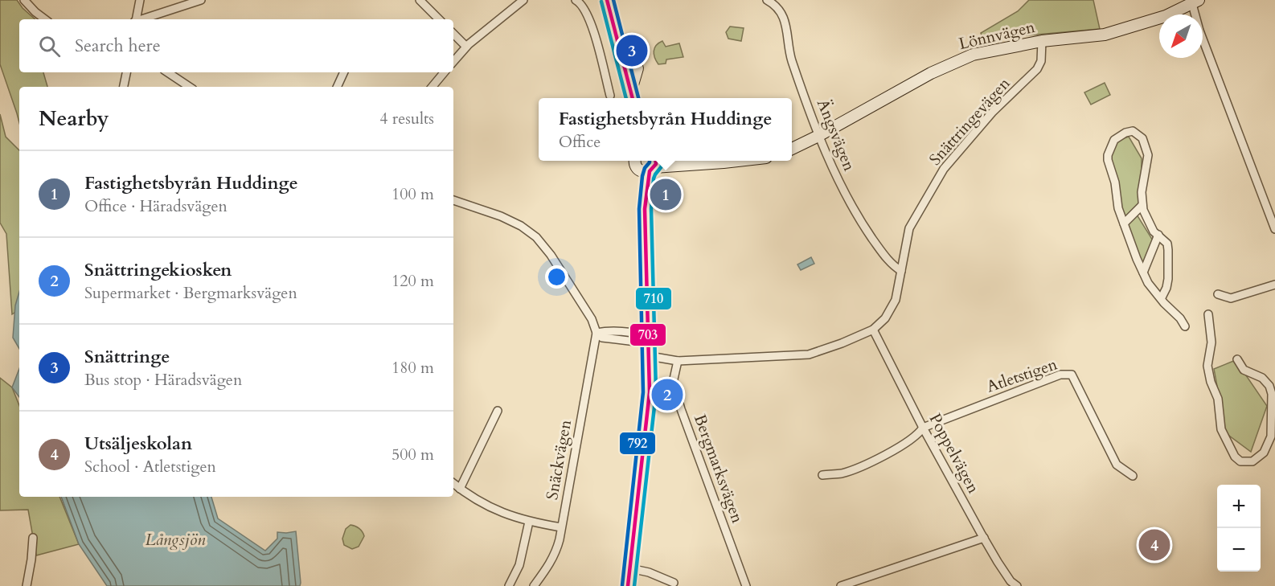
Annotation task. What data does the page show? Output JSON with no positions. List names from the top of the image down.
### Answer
{
  "streets": {
    "street": [
      "Lönnvägen",
      "Snättringevägen",
      "Ängsvägen",
      "Atletstigen",
      "Poppelvägen",
      "Snäckvägen",
      "Bergmarksvägen"
    ]
  },
  "crossings": [
    ["Lönnvägen", "Snättringevägen"],
    ["Lönnvägen", "Ängsvägen"],
    ["Snättringevägen", "Ängsvägen"],
    ["Snättringevägen", "Poppelvägen"],
    ["Snättringevägen", "Bergmarksvägen"],
    ["Atletstigen", "Poppelvägen"]
  ],
  "water": ["Långsjön"],
  "lines": ["transit line 703", "transit line 792", "transit line 710"],
  "north": "bottom left",
  "page": {
    "search": "Search here",
    "pins": [
      "3",
      "1",
      "2",
      "4"
    ],
    "heading": ["Nearby", "4 results"],
    "popup": ["Fastighetsbyrån Huddinge", "Office"],
    "list": [
      {
        "mark": "1",
        "name": "Fastighetsbyrån Huddinge",
        "note": "Office · Häradsvägen",
        "value": "100 m"
      },
      {
        "mark": "2",
        "name": "Snättringekiosken",
        "note": "Supermarket · Bergmarksvägen",
        "value": "120 m"
      },
      {
        "mark": "3",
        "name": "Snättringe",
        "note": "Bus stop · Häradsvägen",
        "value": "180 m"
      },
      {
        "mark": "4",
        "name": "Utsäljeskolan",
        "note": "School · Atletstigen",
        "value": "500 m"
      }
    ],
    "map_buttons": ["+", "−"]
  }
}
